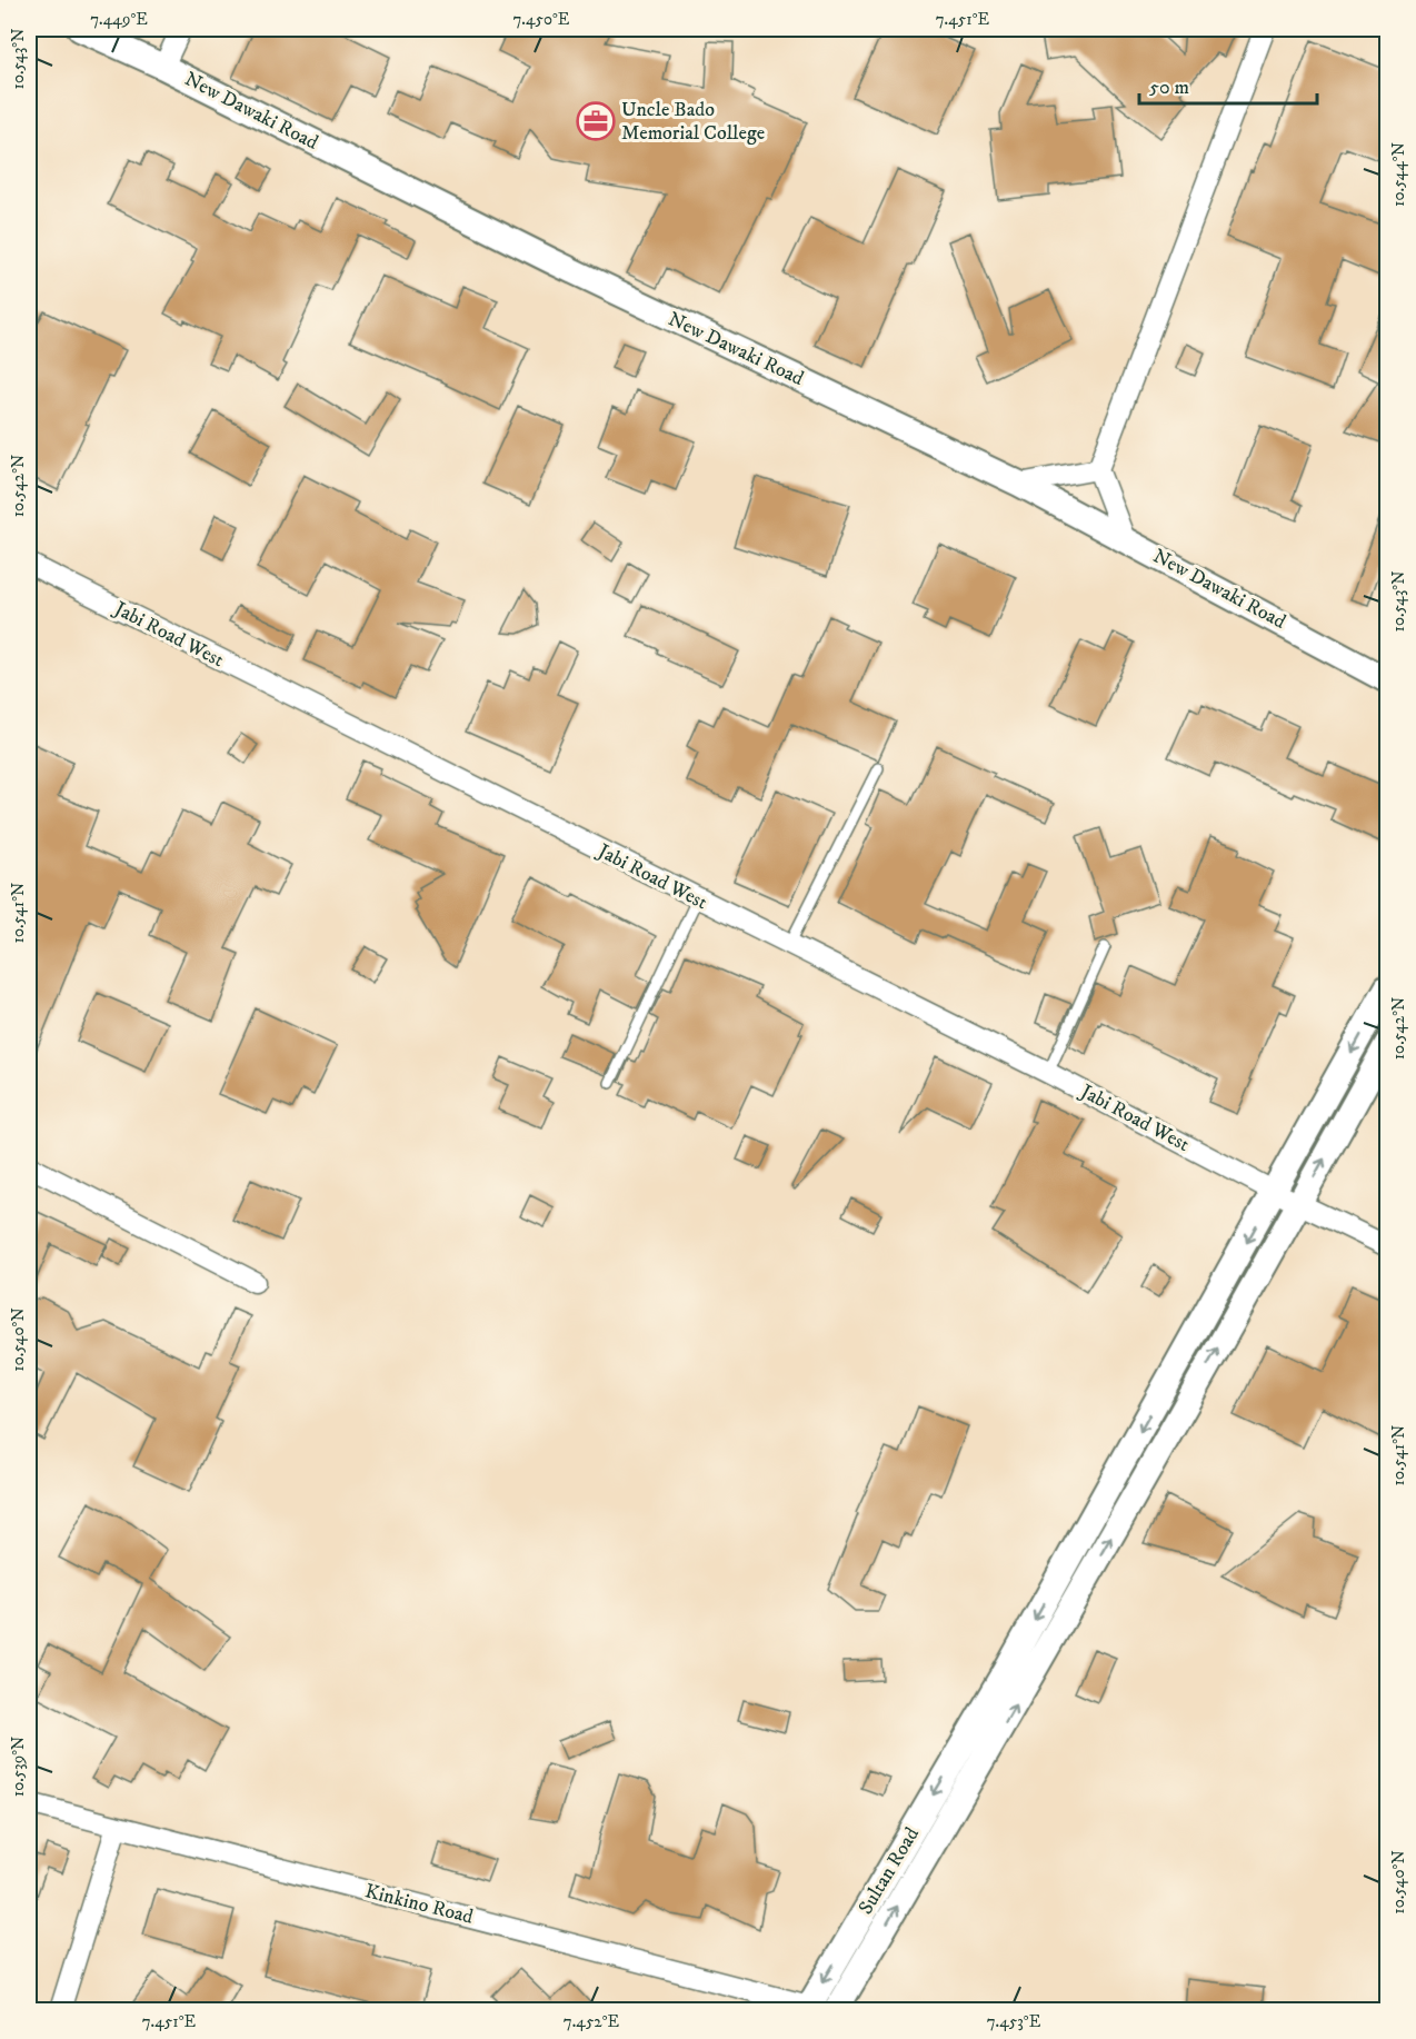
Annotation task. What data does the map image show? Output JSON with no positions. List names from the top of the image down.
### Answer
{
  "streets": {
    "street": [
      "New Dawaki Road",
      "Jabi Road West",
      "Sultan Road",
      "Kinkino Road"
    ]
  },
  "crossings": [
    ["Sultan Road", "Kinkino Road"]
  ],
  "places": {
    "office": ["Uncle Bado Memorial College"]
  },
  "scale_bar": "50 m",
  "coordinates": [
    "7.449°E",
    "7.450°E",
    "7.451°E",
    "10.543°N",
    "10.544°N",
    "10.542°N",
    "10.541°N",
    "10.540°N",
    "10.539°N",
    "7.452°E",
    "7.453°E"
  ]
}
